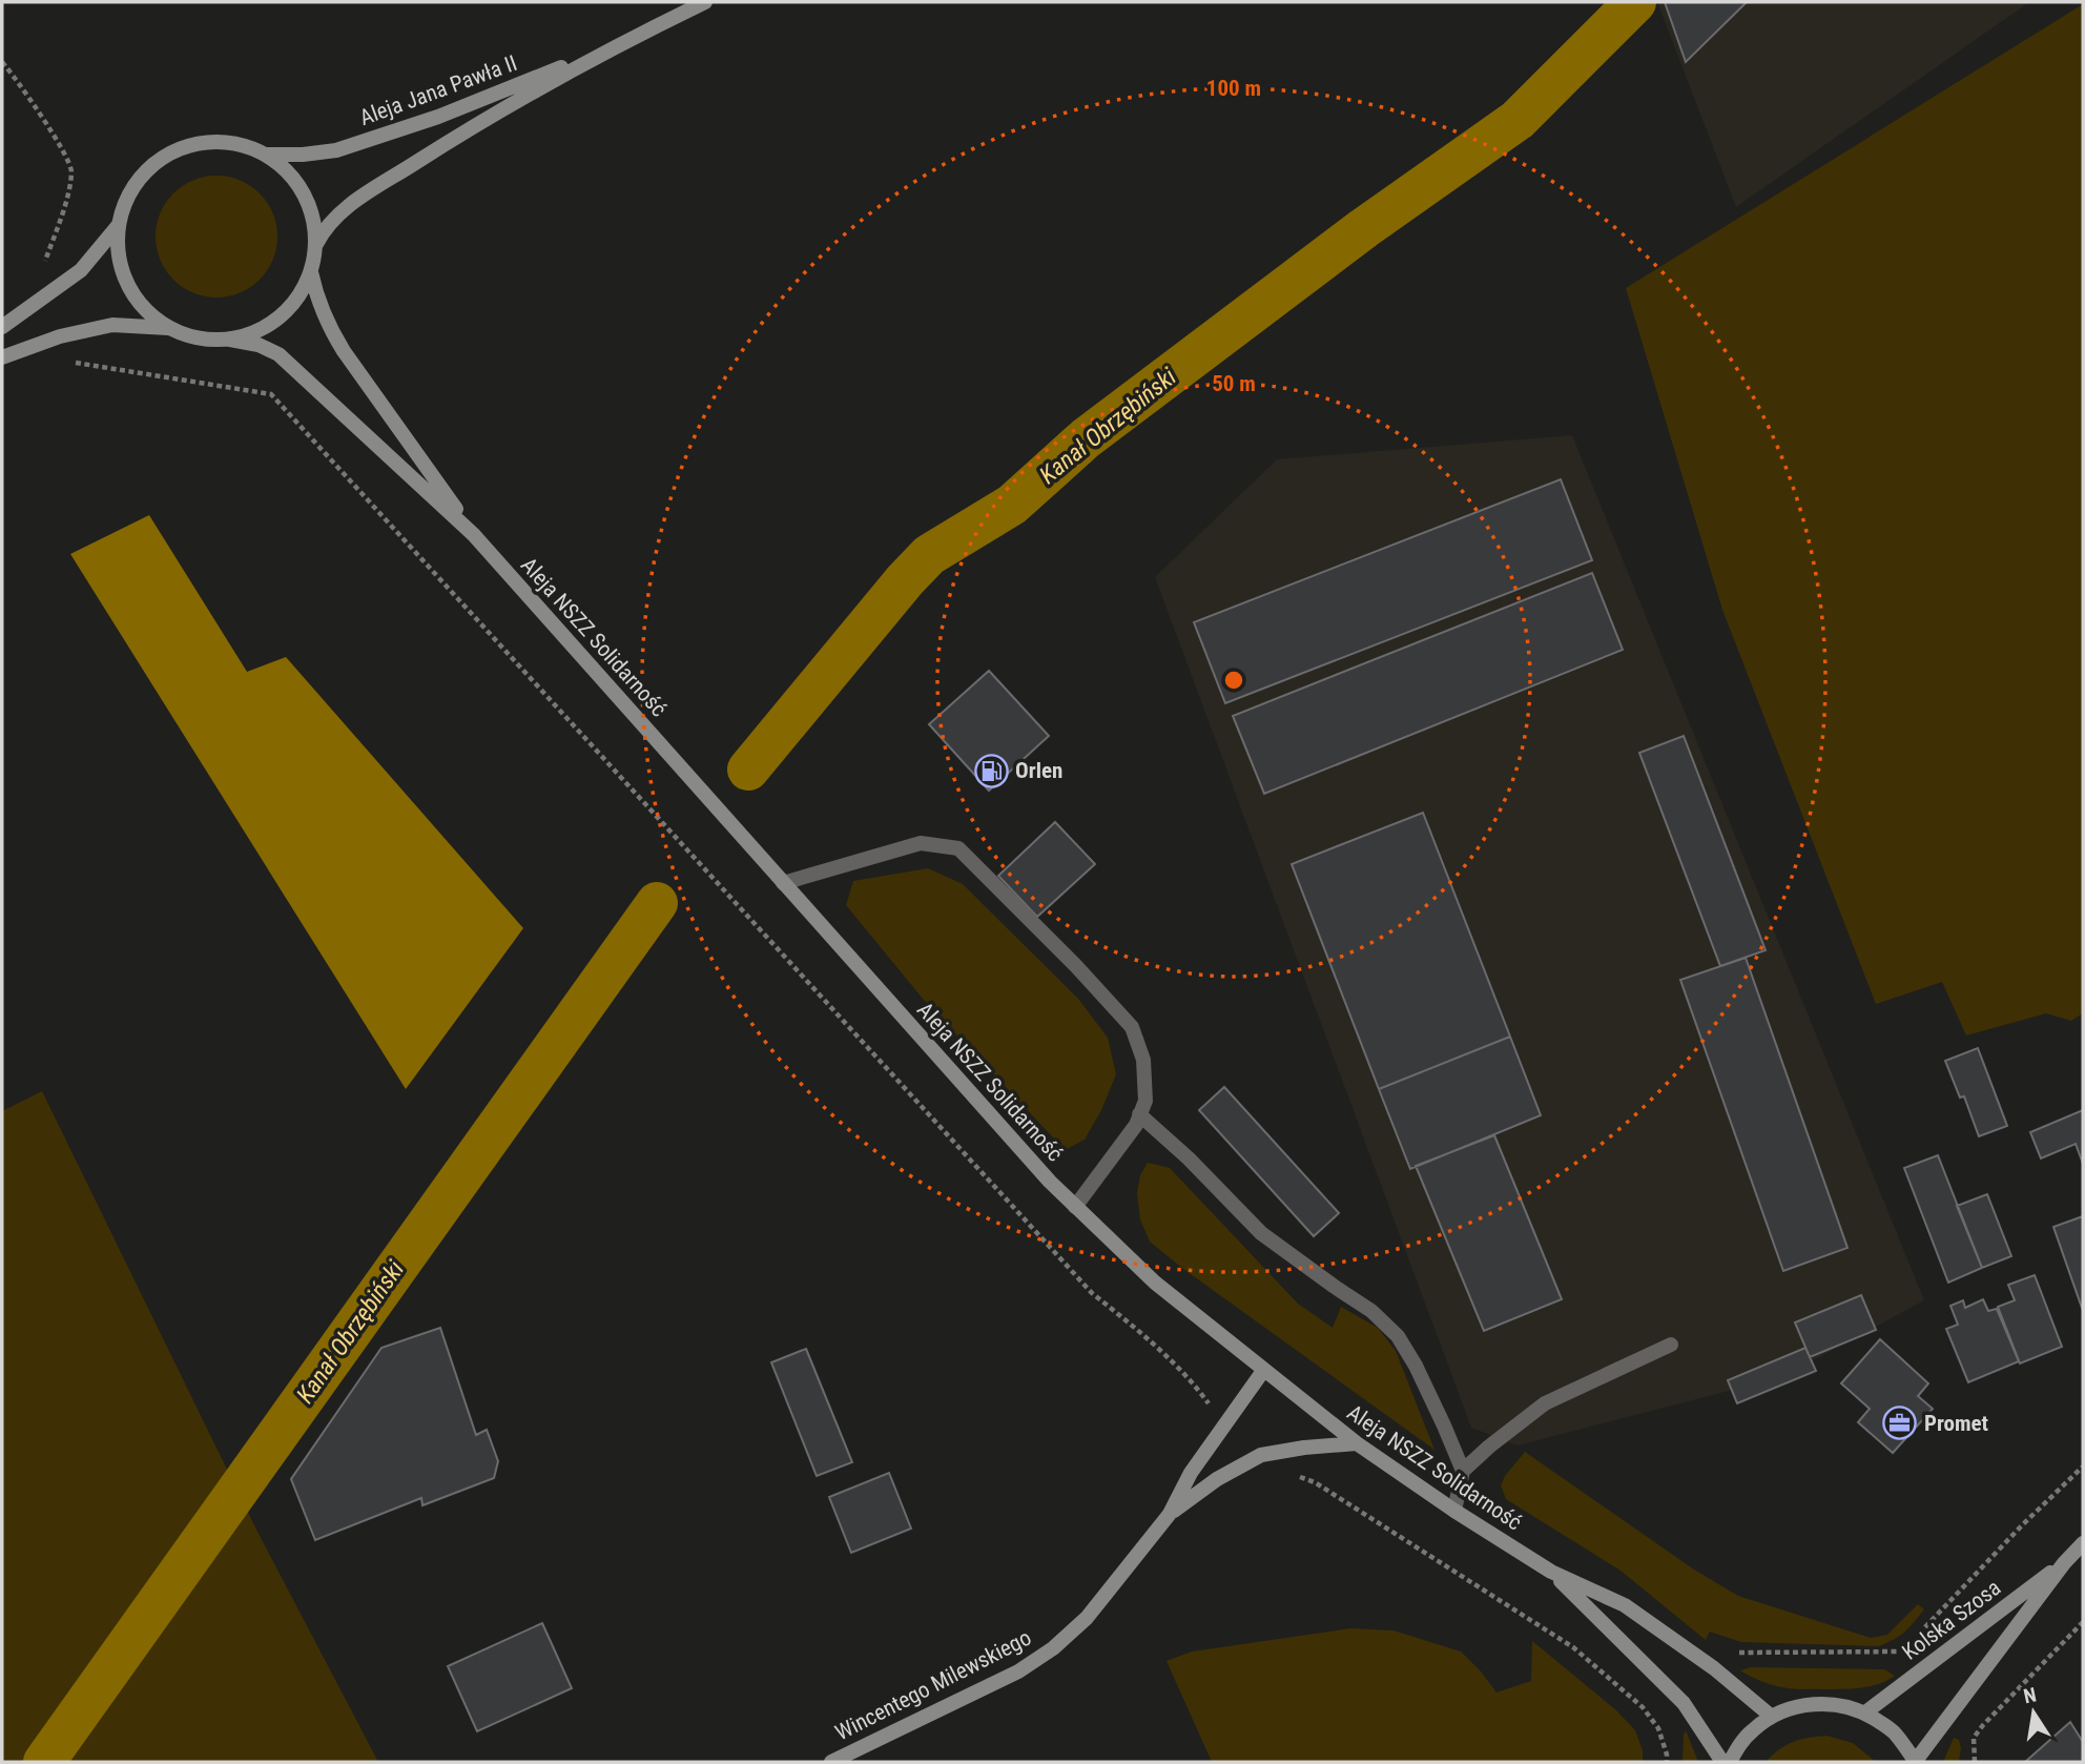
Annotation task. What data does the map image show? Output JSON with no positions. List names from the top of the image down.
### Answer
{
  "streets": {
    "street": [
      "Aleja Jana Pawła II",
      "Aleja NSZZ Solidarność",
      "Kolska Szosa",
      "Wincentego Milewskiego"
    ]
  },
  "crossings": [
    ["Aleja Jana Pawła II", "Aleja NSZZ Solidarność"],
    ["Aleja NSZZ Solidarność", "Wincentego Milewskiego"]
  ],
  "water": ["Kanał Obrzębiński"],
  "places": {
    "fuel station": ["Orlen"],
    "office": ["Promet"]
  },
  "north": "top",
  "rings": ["100 m", "50 m"]
}
